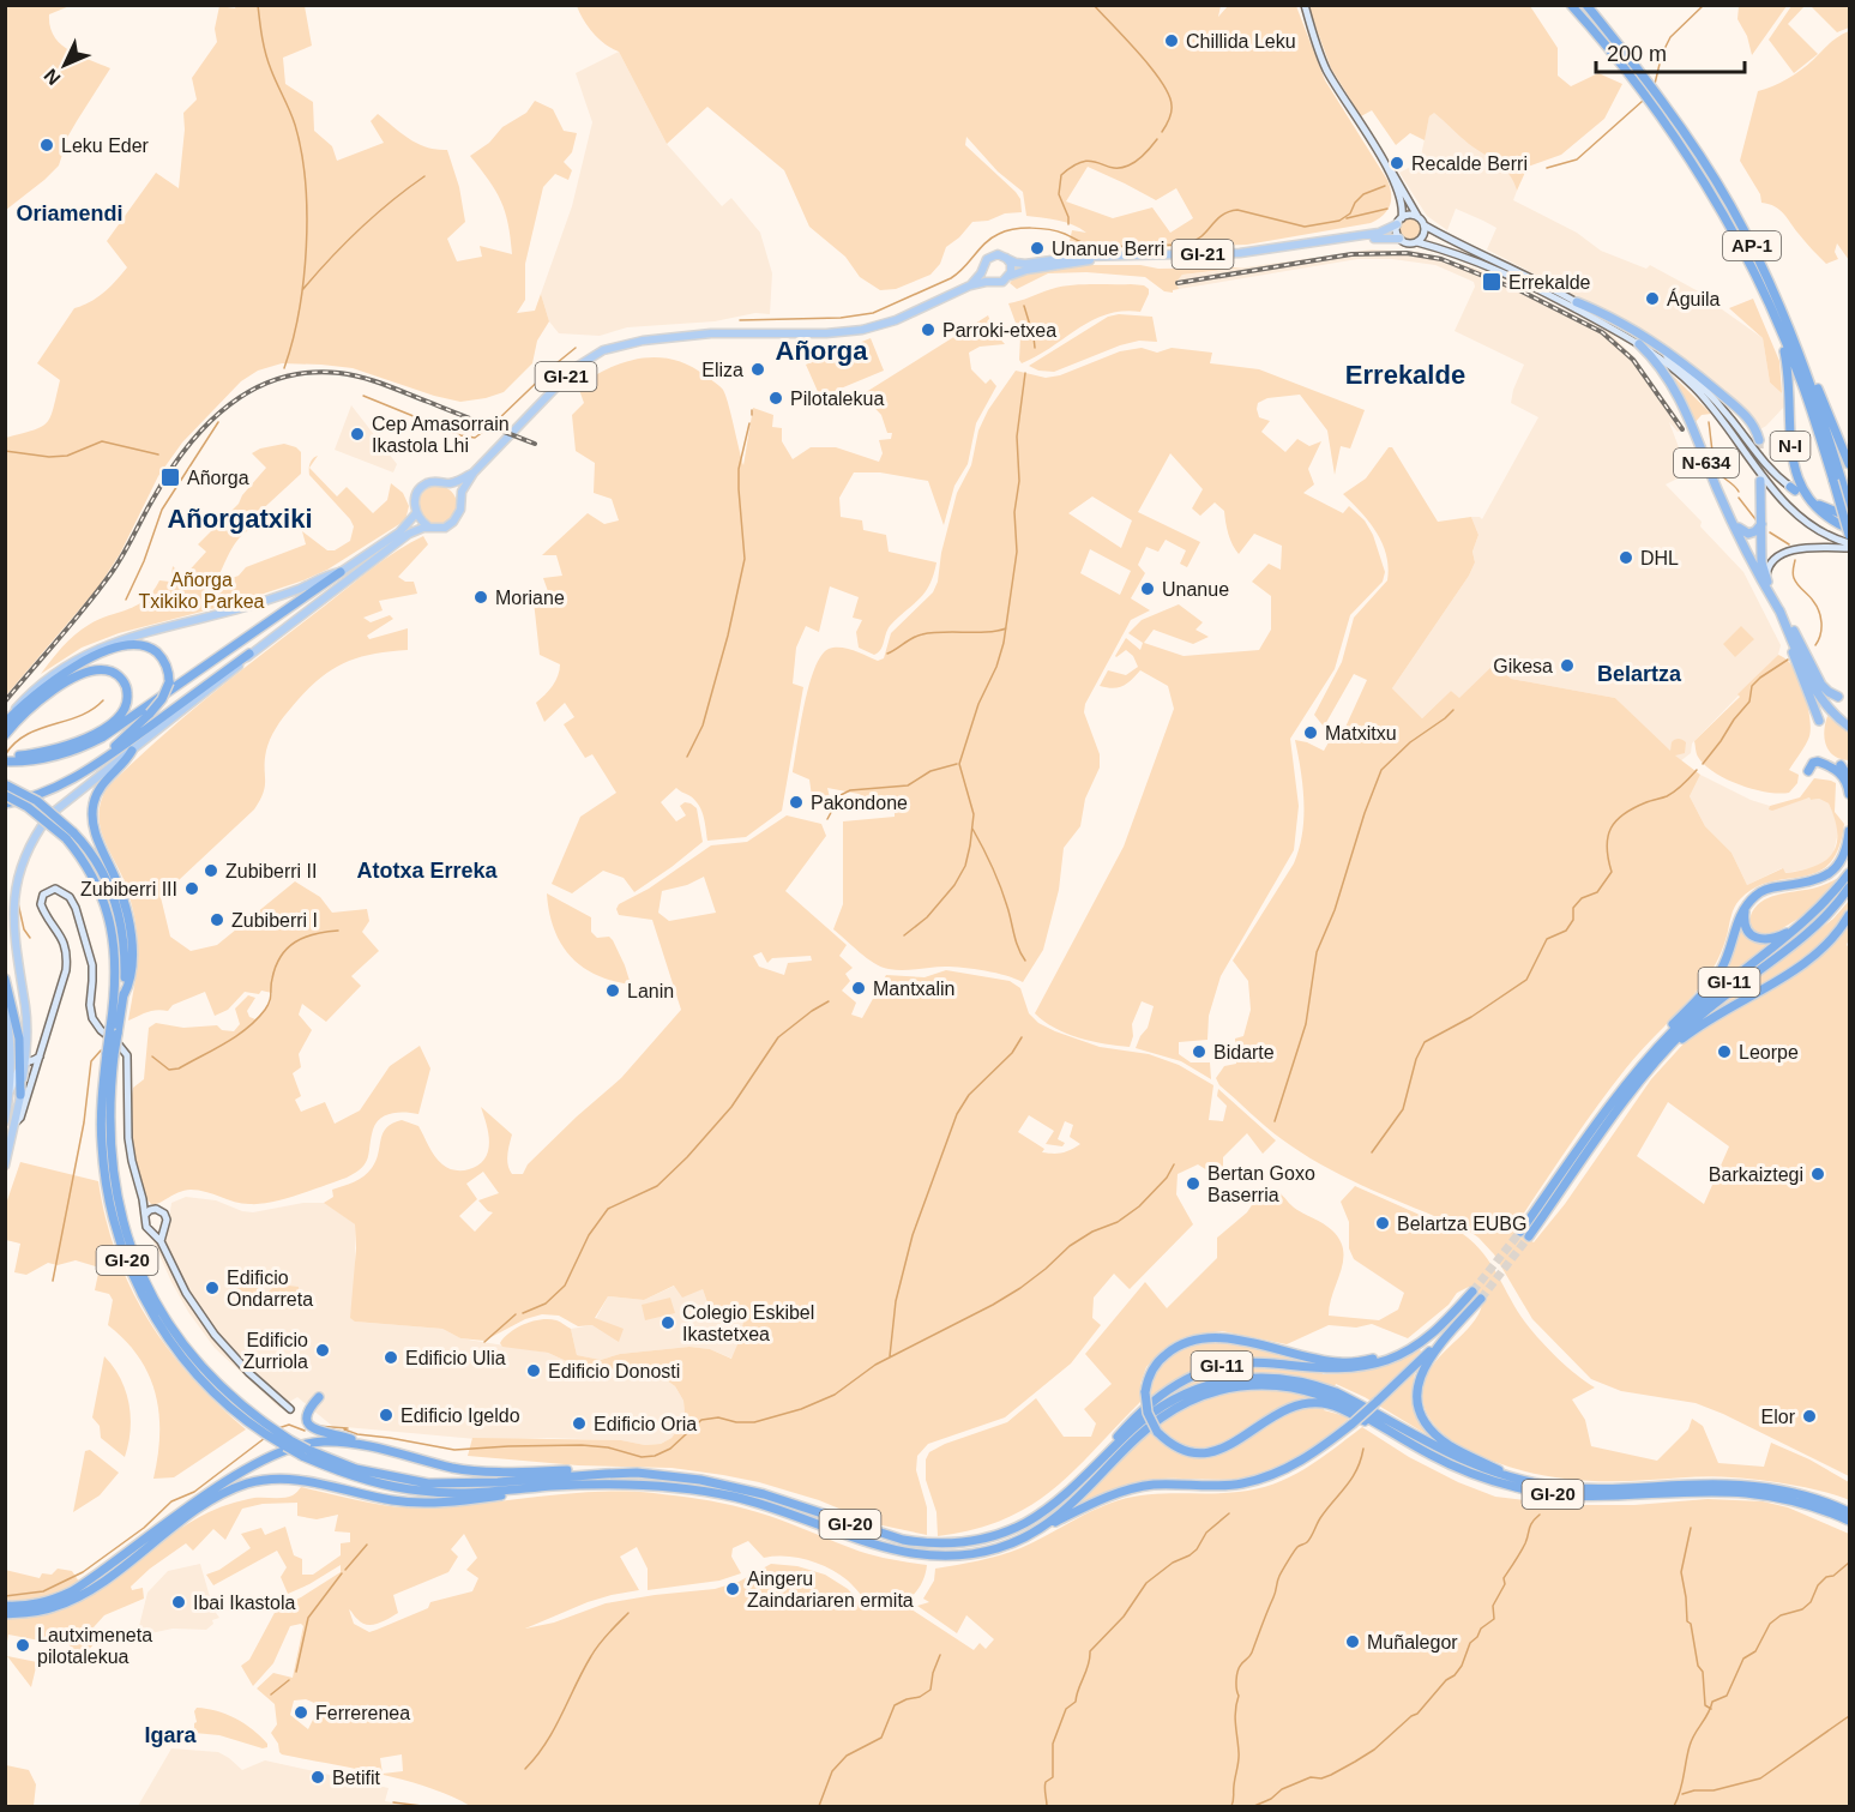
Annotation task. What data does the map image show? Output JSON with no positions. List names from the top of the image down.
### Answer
{
  "streets": {
    "highway": [
      "AP-1",
      "N-I",
      "N-634",
      "GI-11",
      "GI-20"
    ],
    "main road": ["GI-21"]
  },
  "crossings": [
    ["AP-1", "N-I"],
    ["GI-11", "GI-20"]
  ],
  "districts": [
    "Oriamendi",
    "Añorga",
    "Errekalde",
    "Añorgatxiki",
    "Belartza",
    "Atotxa Erreka",
    "Igara"
  ],
  "parks": ["Añorga Txikiko Parkea"],
  "places": {
    "other": [
      "Chillida Leku",
      "Leku Eder",
      "Recalde Berri",
      "Unanue Berri",
      "Águila",
      "Parroki-etxea",
      "Eliza",
      "Pilotalekua",
      "Cep Amasorrain Ikastola Lhi",
      "DHL",
      "Unanue",
      "Moriane",
      "Gikesa",
      "Matxitxu",
      "Pakondone",
      "Zubiberri II",
      "Zubiberri III",
      "Zubiberri I",
      "Mantxalin",
      "Lanin",
      "Bidarte",
      "Leorpe",
      "Barkaiztegi",
      "Bertan Goxo Baserria",
      "Belartza EUBG",
      "Edificio Ondarreta",
      "Colegio Eskibel Ikastetxea",
      "Edificio Zurriola",
      "Edificio Ulia",
      "Edificio Donosti",
      "Edificio Igeldo",
      "Elor",
      "Edificio Oria",
      "Aingeru Zaindariaren ermita",
      "Ibai Ikastola",
      "Muñalegor",
      "Lautximeneta pilotalekua",
      "Ferrerenea",
      "Betifit"
    ],
    "transit": ["Errekalde", "Añorga"]
  },
  "scale_bar": "200 m",
  "north": "bottom left"
}
